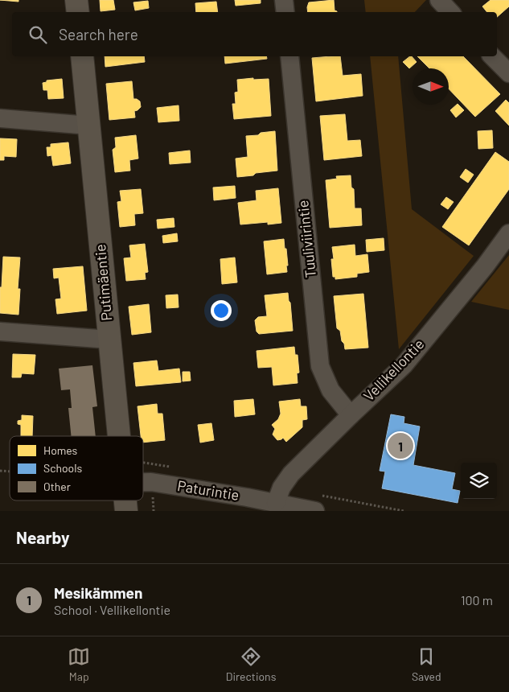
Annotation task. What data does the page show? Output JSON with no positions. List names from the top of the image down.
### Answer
{
  "streets": {
    "main road": ["Putimäentie"],
    "street": ["Tuuliviirintie", "Vellikellontie", "Paturintie"]
  },
  "crossings": [
    ["Tuuliviirintie", "Vellikellontie"],
    ["Vellikellontie", "Paturintie"]
  ],
  "legend": ["Homes", "Schools", "Other"],
  "north": "right",
  "page": {
    "search": "Search here",
    "pins": "1",
    "heading": "Nearby",
    "list": [
      {
        "mark": "1",
        "name": "Mesikämmen",
        "note": "School · Vellikellontie",
        "value": "100 m"
      }
    ],
    "nav": ["Map", "Directions", "Saved"]
  }
}
